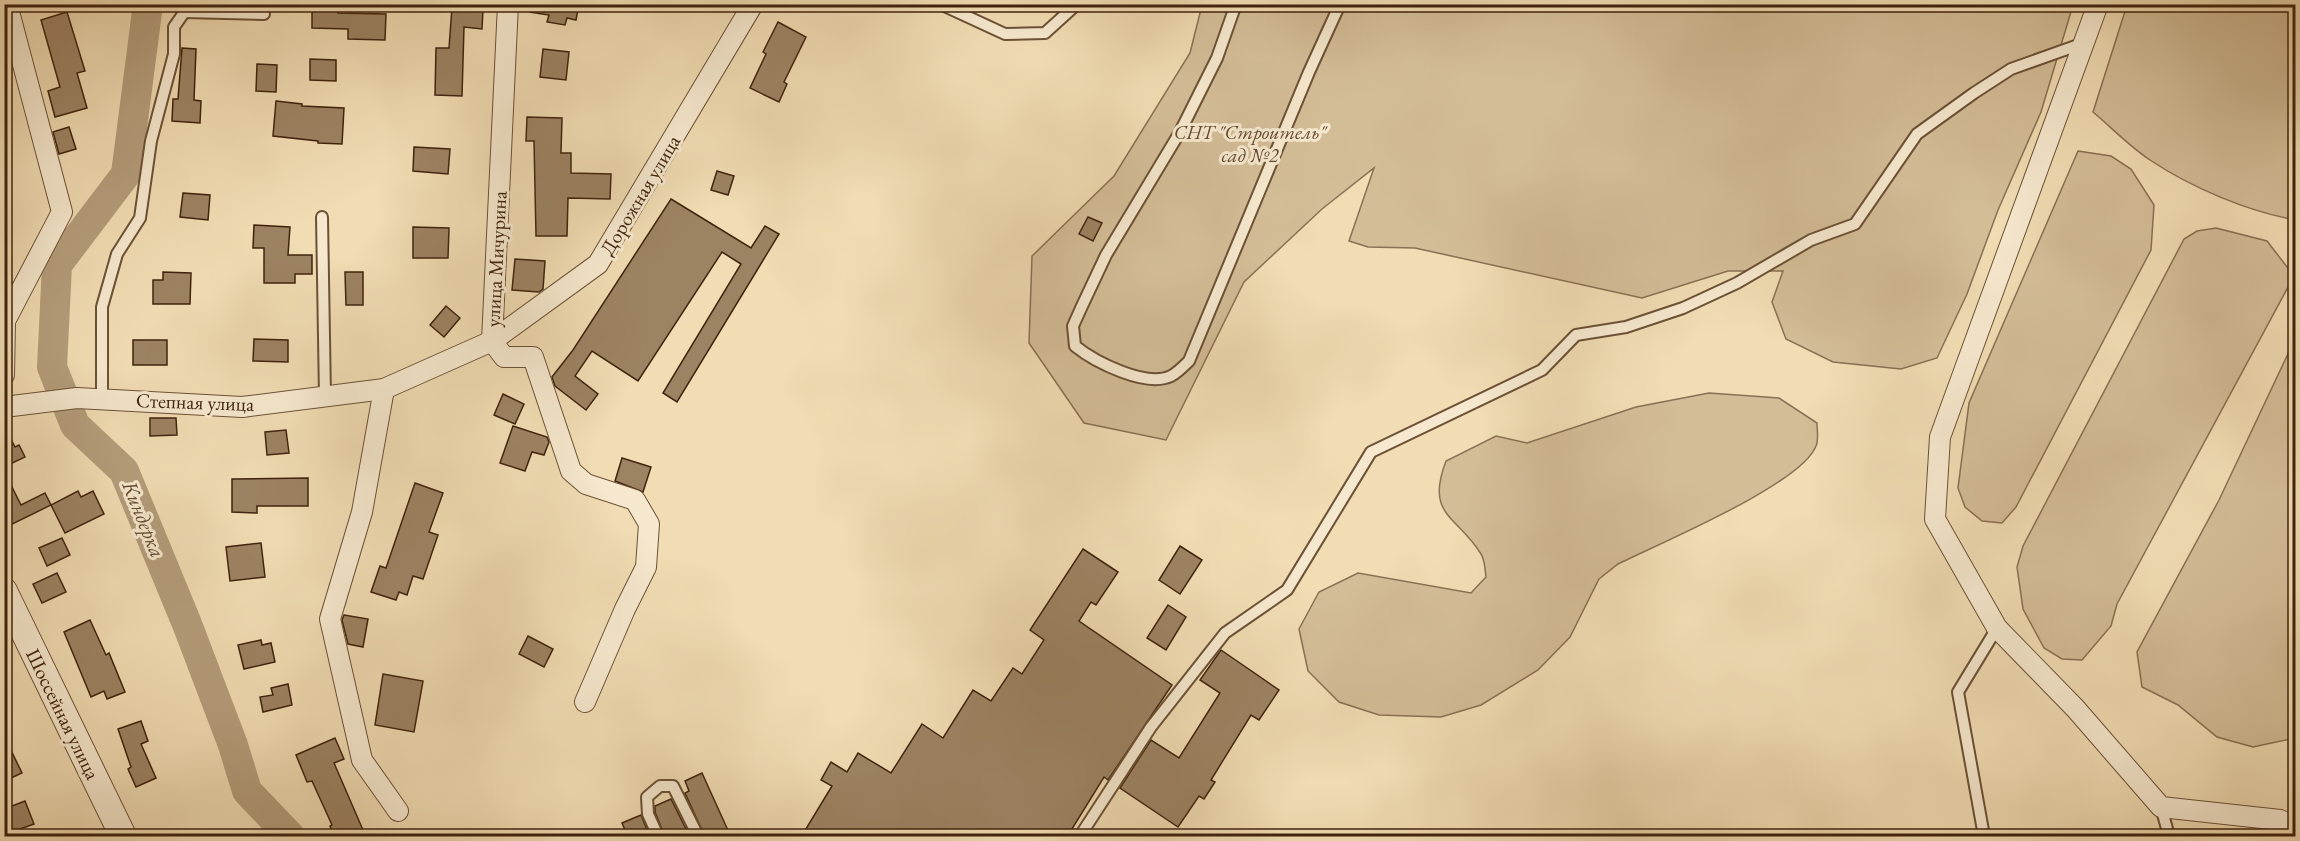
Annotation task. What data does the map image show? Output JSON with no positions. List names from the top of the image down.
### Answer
{
  "streets": {
    "street": [
      "Дорожная улица",
      "улица Мичурина",
      "Степная улица",
      "Шоссейная улица"
    ]
  },
  "crossings": [
    ["Дорожная улица", "улица Мичурина"],
    ["Дорожная улица", "Степная улица"]
  ],
  "water": ["Киндерка"],
  "parks": ["СНТ \"Строитель\" сад №2"]
}
